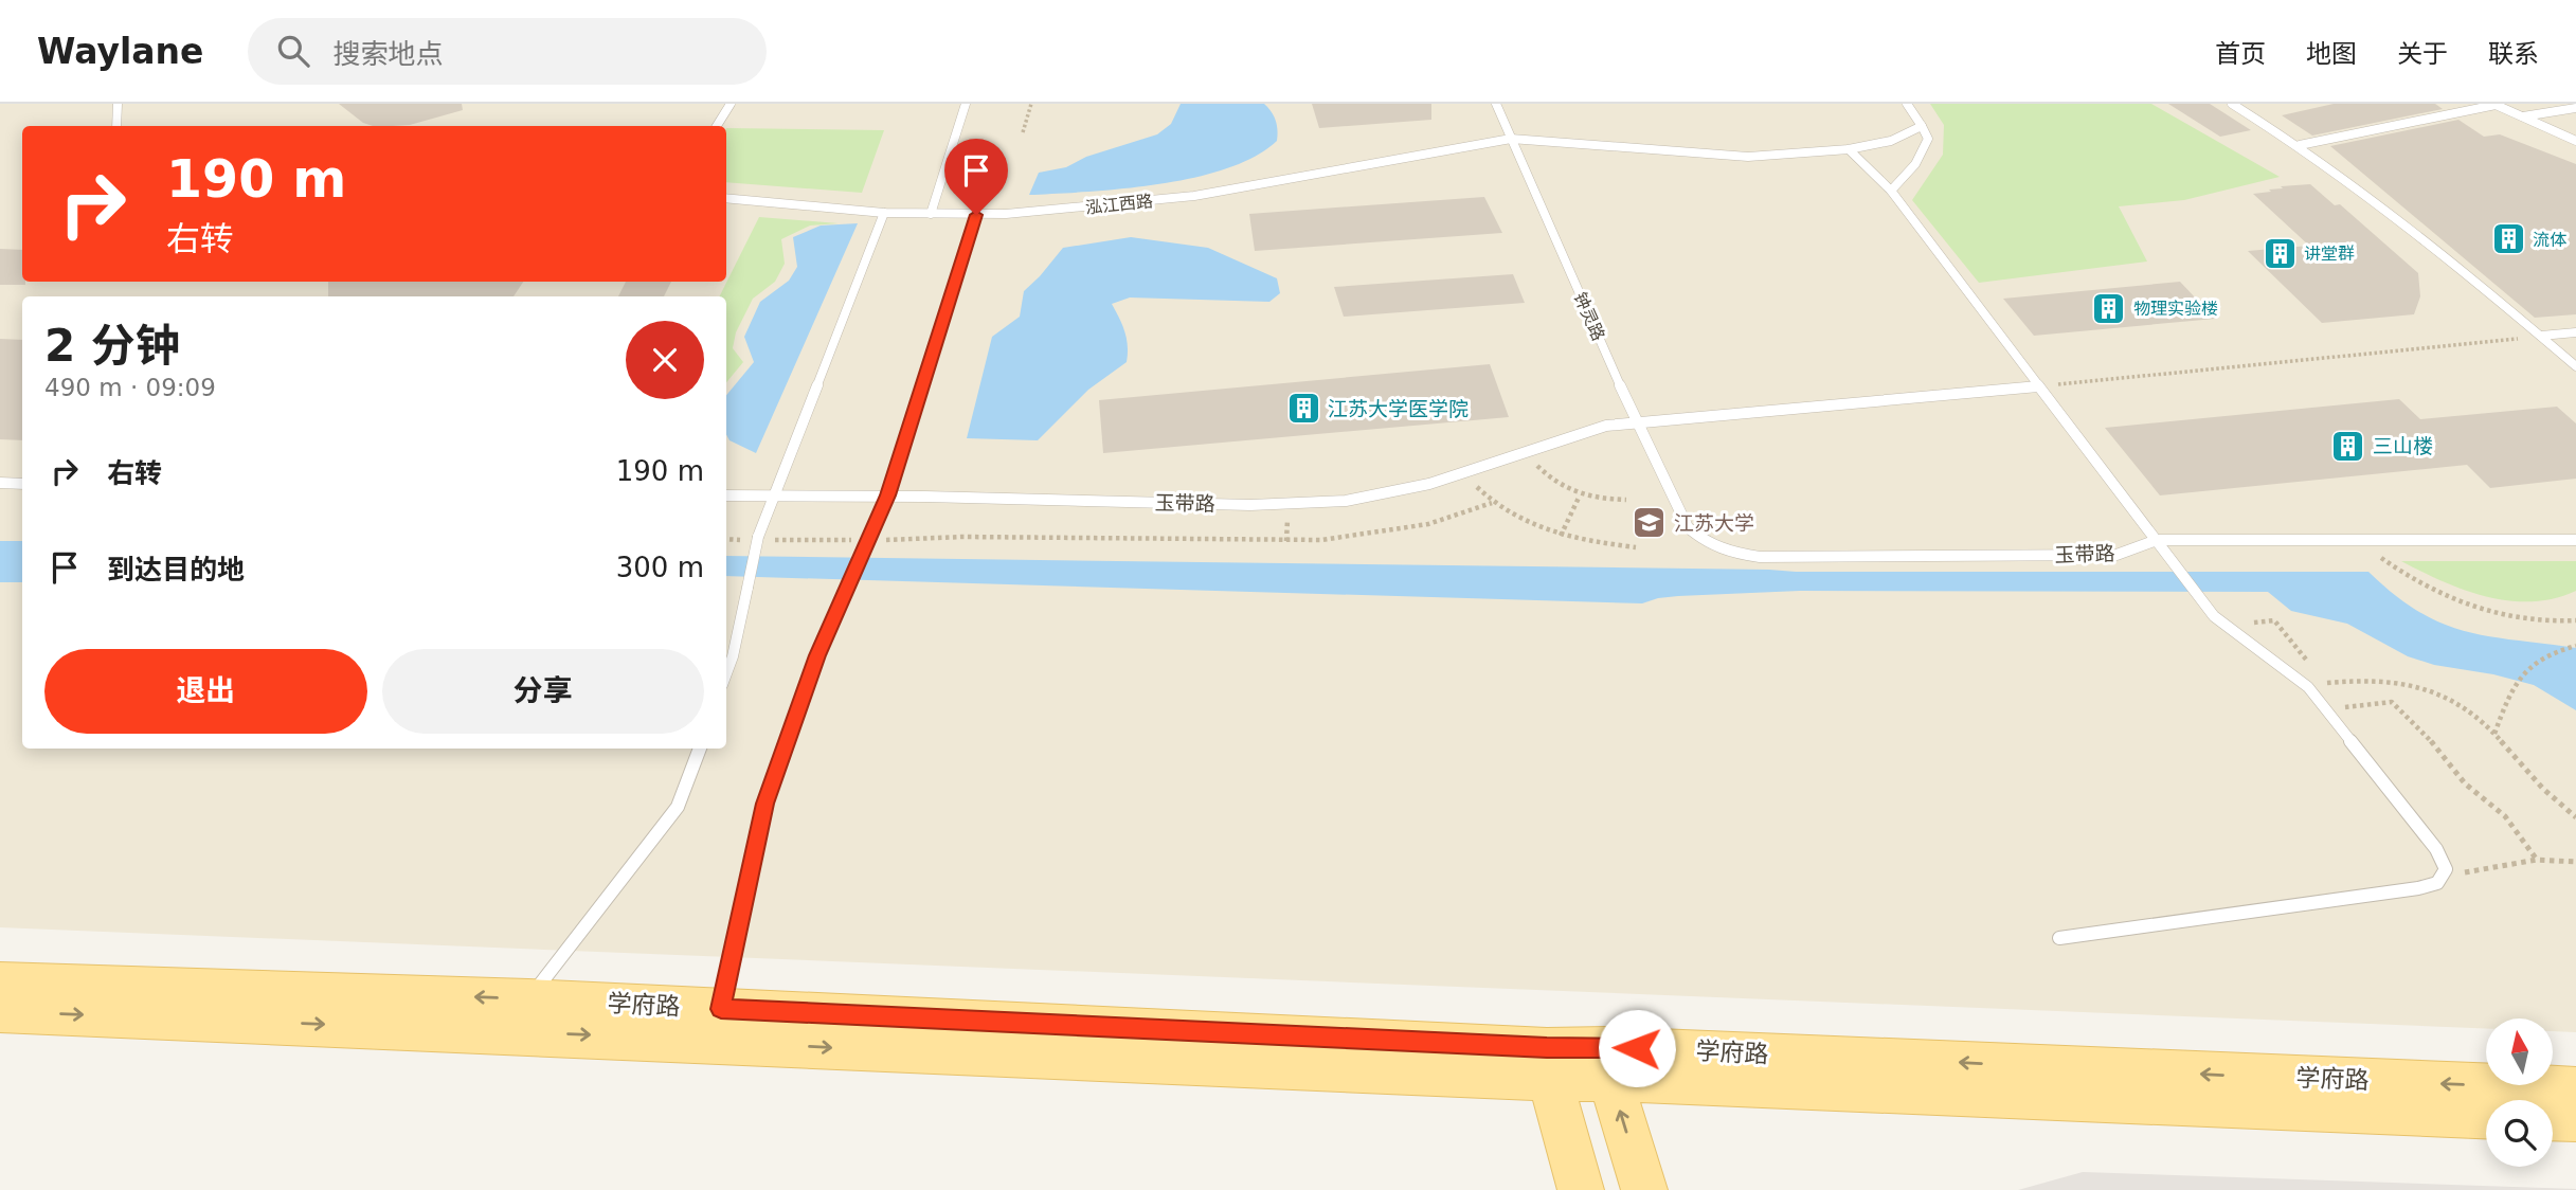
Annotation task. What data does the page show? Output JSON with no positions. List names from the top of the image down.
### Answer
{
  "streets": {
    "main road": ["学府路"],
    "lane": ["泓江西路", "钟灵路", "玉带路"]
  },
  "crossings": [
    ["泓江西路", "钟灵路"],
    ["钟灵路", "玉带路"]
  ],
  "places": {
    "building": [
      "流体",
      "讲堂群",
      "物理实验楼",
      "江苏大学医学院",
      "三山楼"
    ],
    "school or university": ["江苏大学"]
  },
  "north": "top",
  "page": {
    "header": "Waylane",
    "search": "搜索地点",
    "nav": [
      "首页",
      "地图",
      "关于",
      "联系"
    ],
    "turn": ["190 m", "右转"],
    "heading": ["2 分钟", "490 m · 09:09"],
    "list": [
      {
        "name": "右转",
        "value": "190 m"
      },
      {
        "name": "到达目的地",
        "value": "300 m"
      }
    ],
    "buttons": ["退出", "分享"]
  }
}
